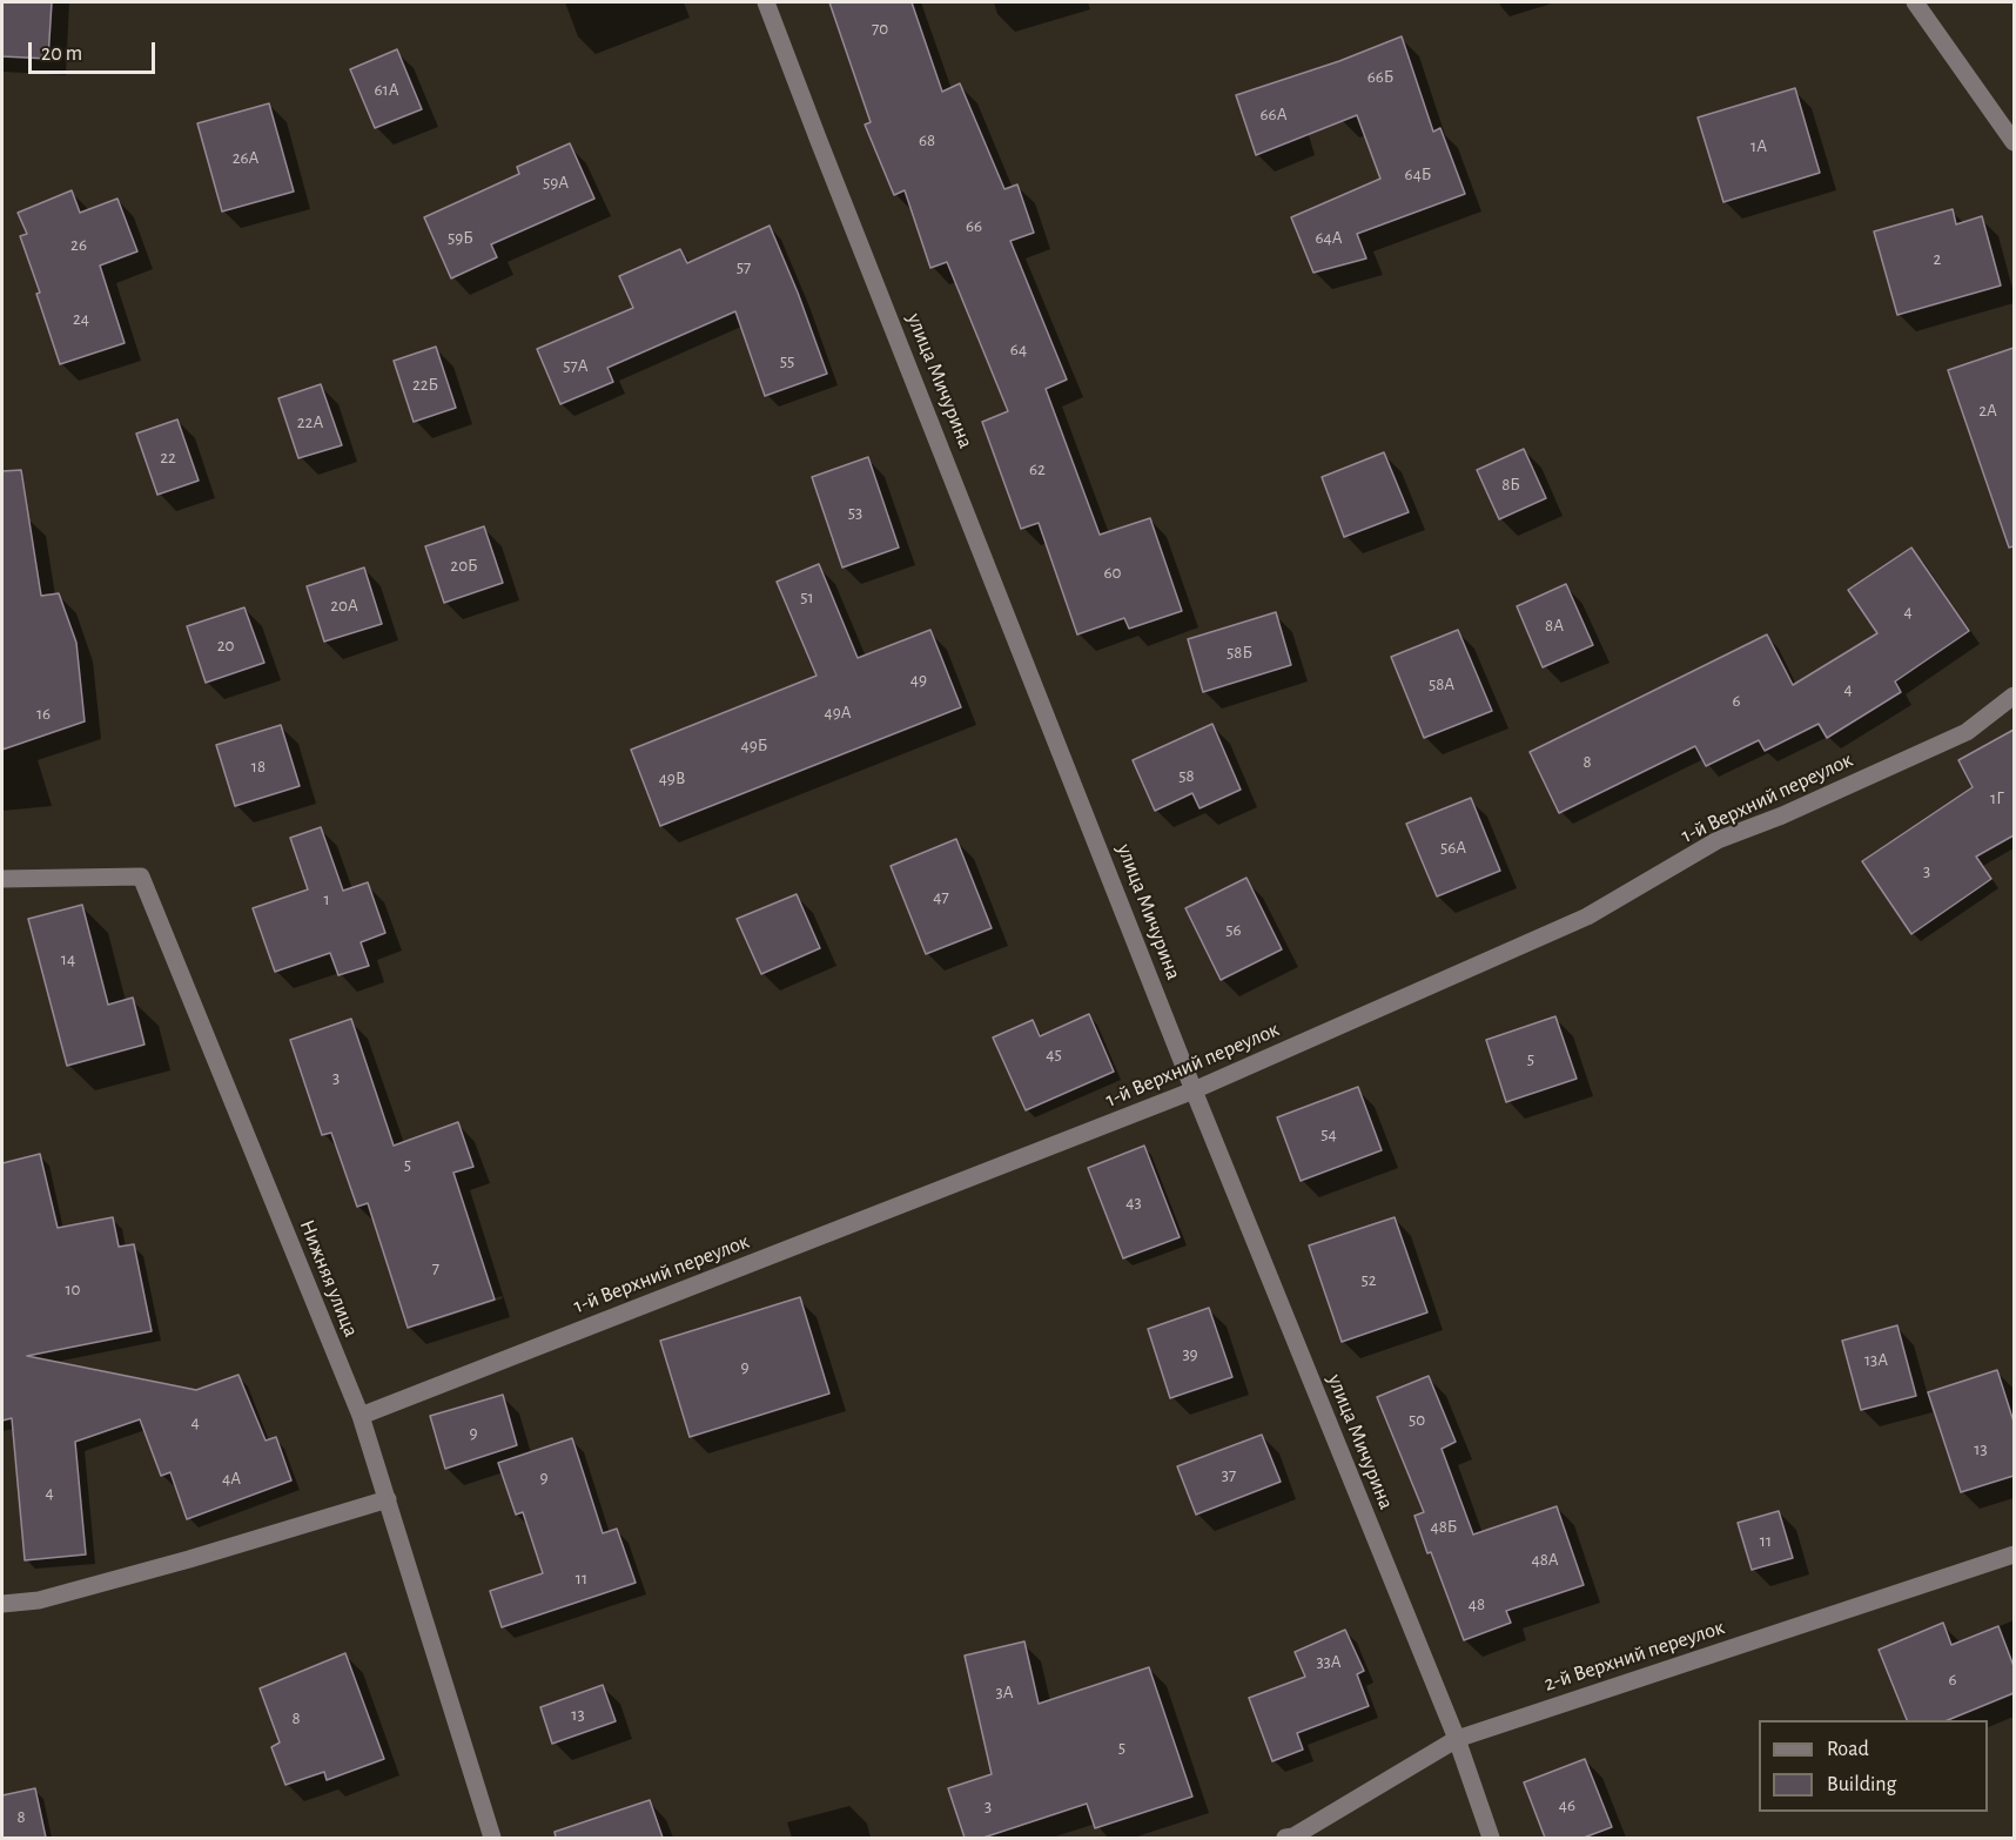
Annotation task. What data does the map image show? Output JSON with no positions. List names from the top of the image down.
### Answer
{
  "streets": {
    "street": [
      "улица Мичурина",
      "1-й Верхний переулок",
      "Нижняя улица",
      "2-й Верхний переулок"
    ]
  },
  "crossings": [
    ["улица Мичурина", "1-й Верхний переулок"],
    ["улица Мичурина", "2-й Верхний переулок"],
    ["1-й Верхний переулок", "Нижняя улица"]
  ],
  "house_numbers": [
    "70",
    "66Б",
    "61А",
    "66А",
    "68",
    "1А",
    "26А",
    "64Б",
    "59А",
    "66",
    "59Б",
    "64А",
    "26",
    "2",
    "57",
    "24",
    "64",
    "55",
    "57А",
    "22Б",
    "2А",
    "22А",
    "22",
    "62",
    "8Б",
    "53",
    "20Б",
    "60",
    "51",
    "20А",
    "4",
    "8А",
    "20",
    "58Б",
    "49",
    "58А",
    "4",
    "6",
    "49А",
    "16",
    "49Б",
    "8",
    "18",
    "58",
    "49В",
    "1Г",
    "56А",
    "3",
    "47",
    "1",
    "56",
    "14",
    "45",
    "5",
    "3",
    "54",
    "5",
    "43",
    "7",
    "52",
    "10",
    "39",
    "13А",
    "9",
    "50",
    "4",
    "9",
    "13",
    "37",
    "9",
    "4А",
    "4",
    "48Б",
    "11",
    "48А",
    "11",
    "48",
    "33А",
    "6",
    "3А",
    "13",
    "8",
    "5",
    "46",
    "3",
    "8"
  ],
  "legend": ["Road", "Building"],
  "scale_bar": "20 m"
}
